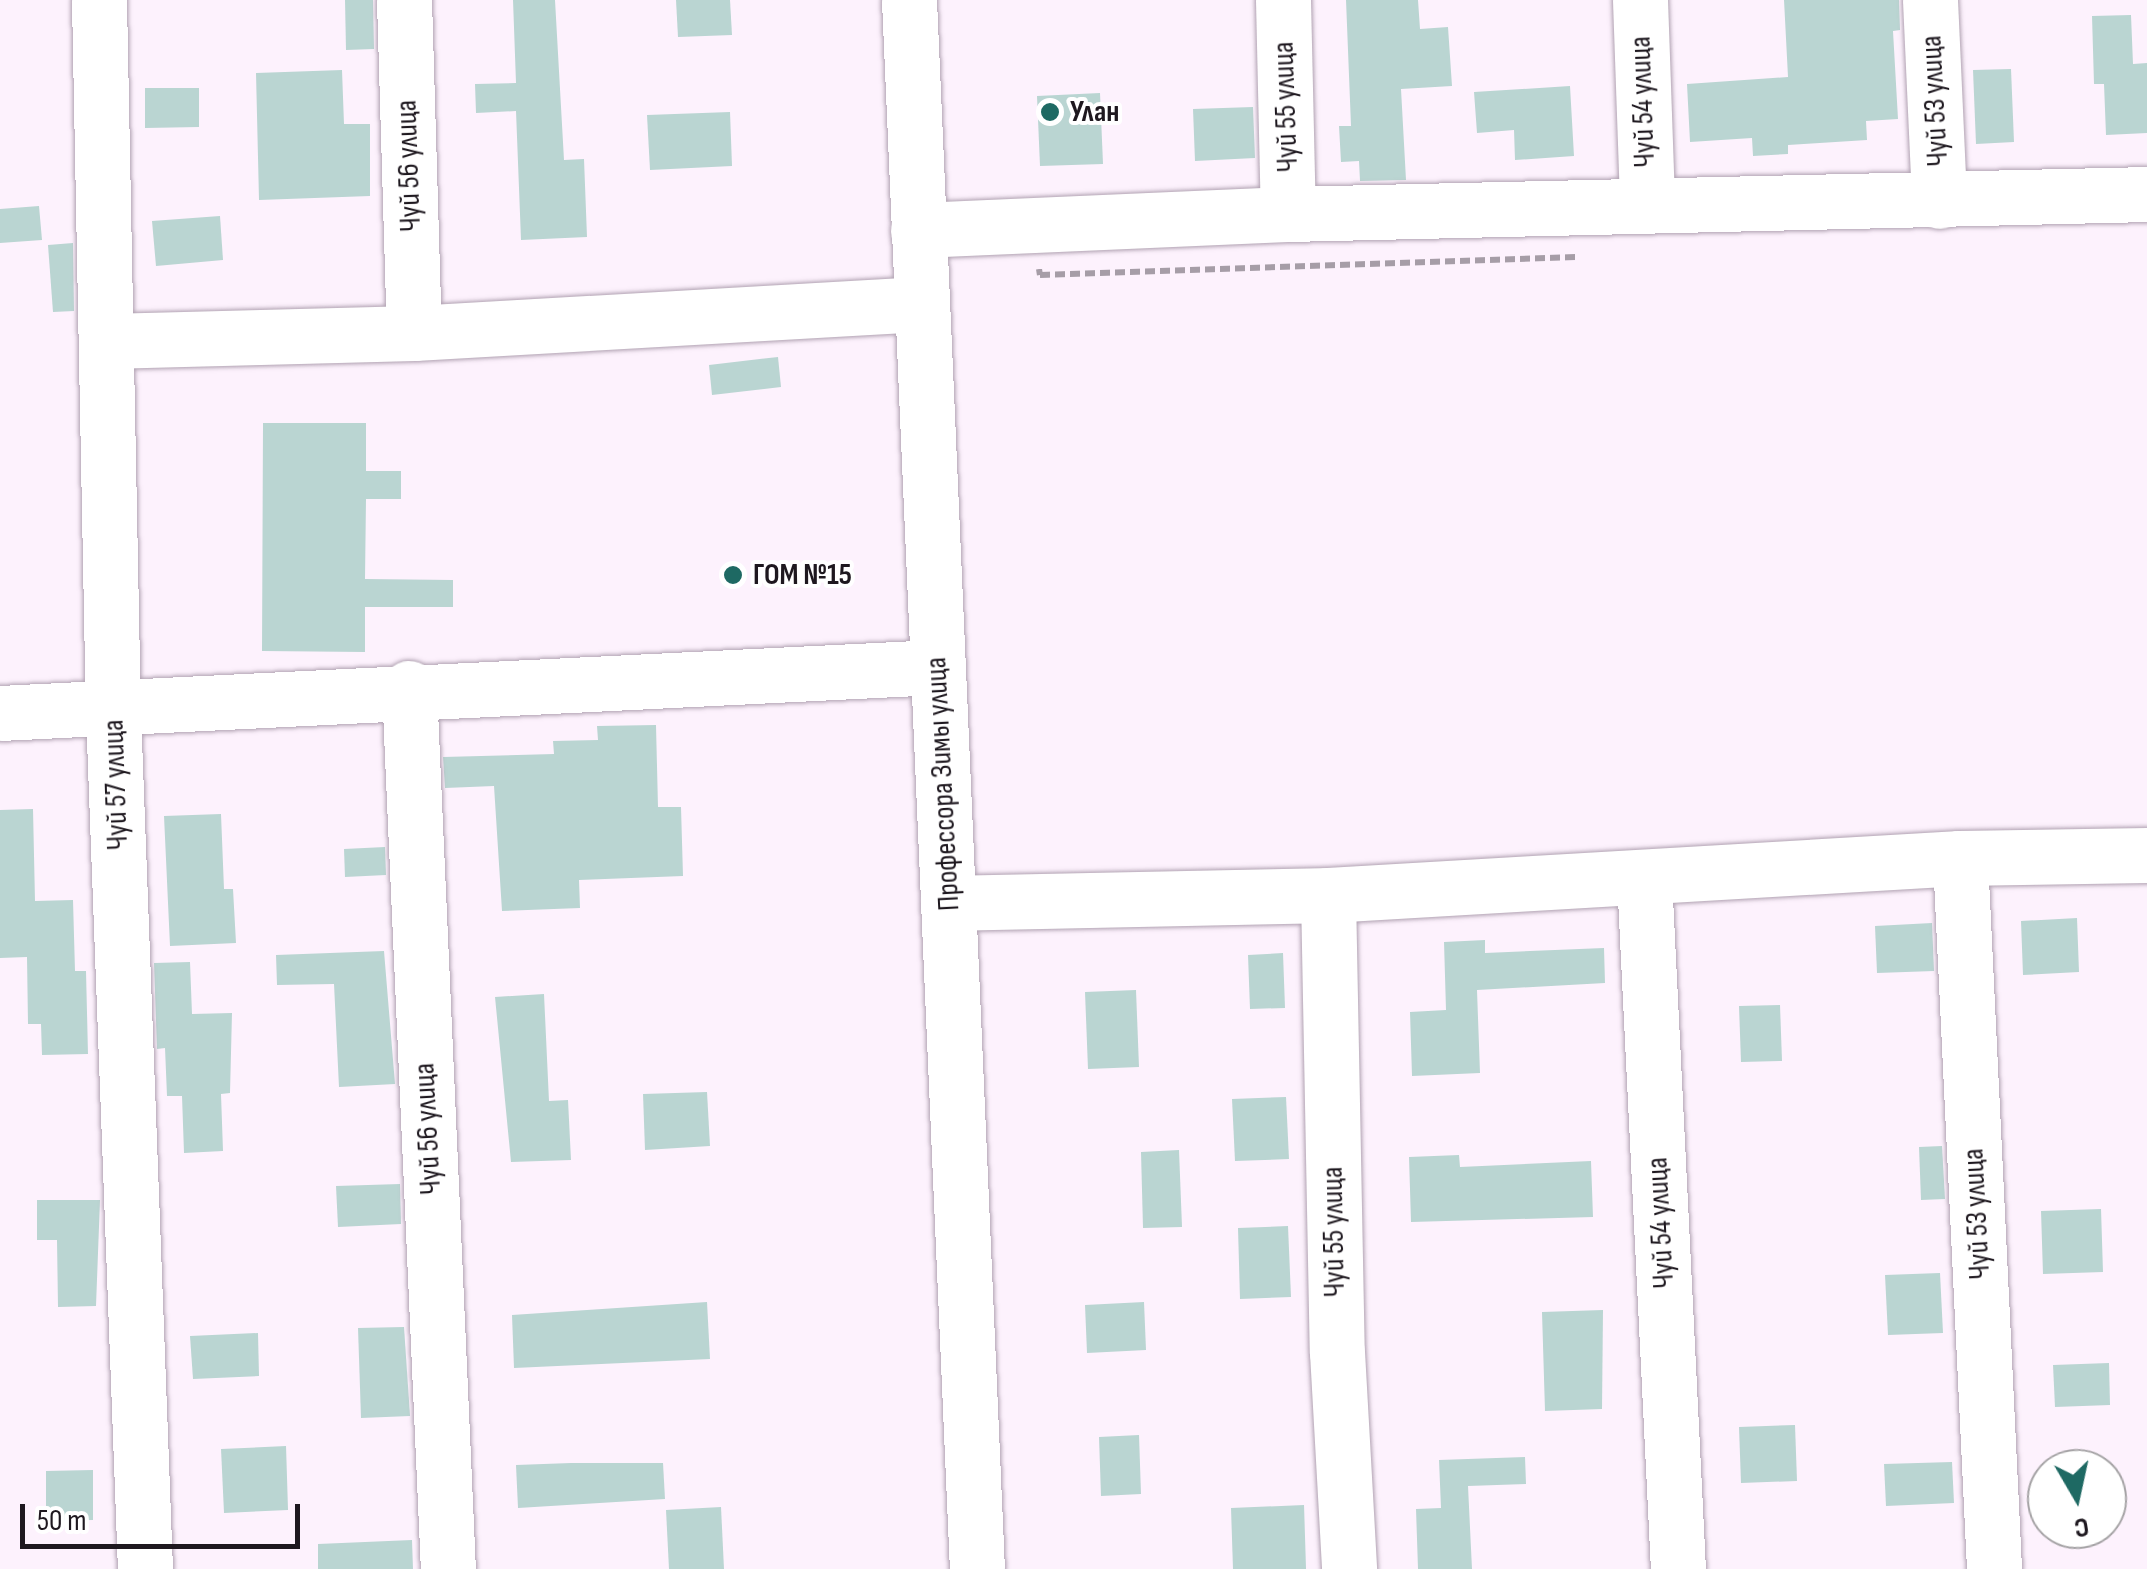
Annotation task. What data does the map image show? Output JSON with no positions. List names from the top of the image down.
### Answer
{
  "streets": {
    "street": [
      "Чуй 53 улица",
      "Чуй 54 улица",
      "Чуй 55 улица",
      "Чуй 56 улица",
      "Профессора Зимы улица",
      "Чуй 57 улица"
    ]
  },
  "places": ["Улан", "ГОМ №15"],
  "scale_bar": "50 m",
  "north": "bottom"
}
